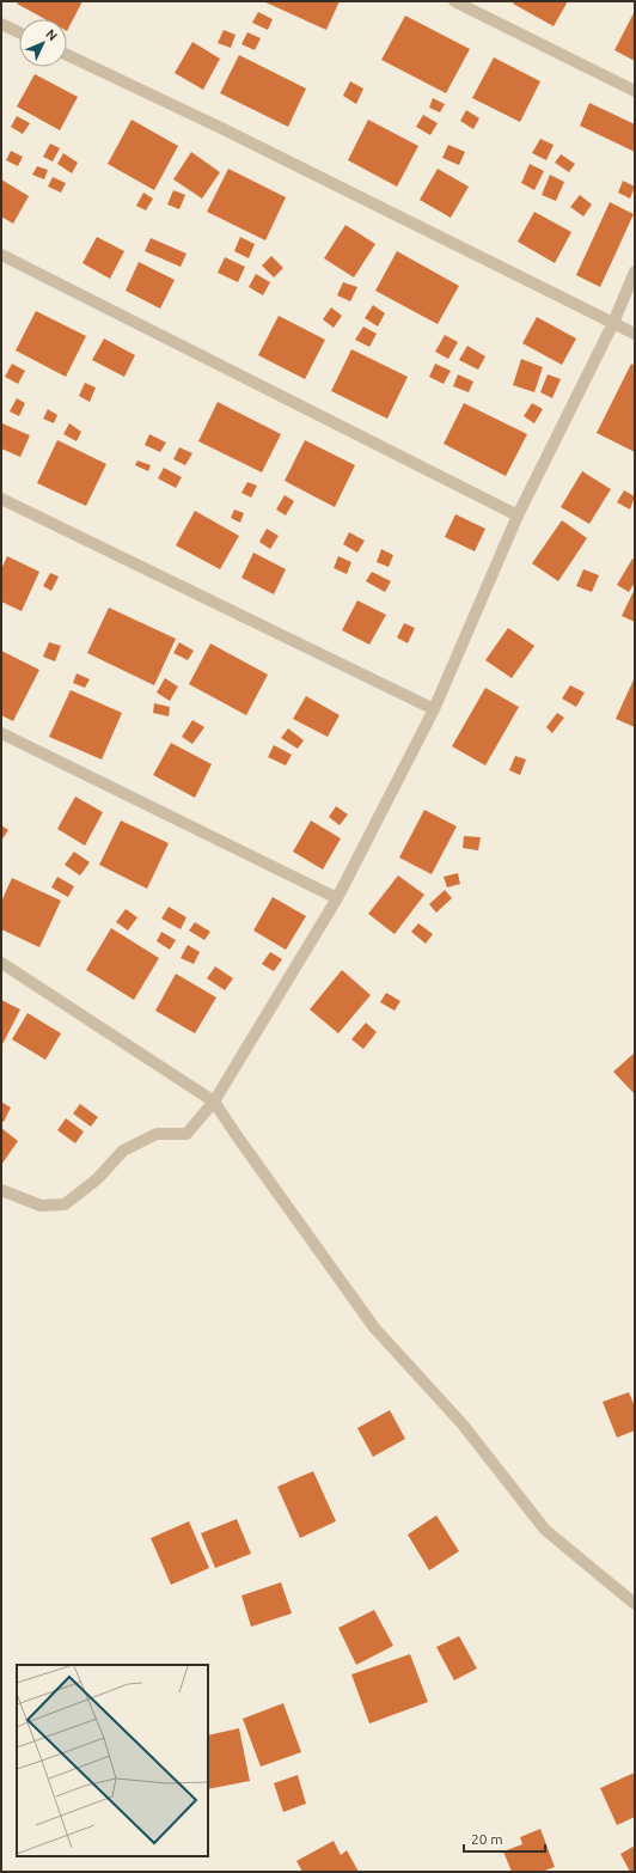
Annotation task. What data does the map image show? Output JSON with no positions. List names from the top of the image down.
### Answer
{
  "scale_bar": "20 m",
  "north": "top right"
}
